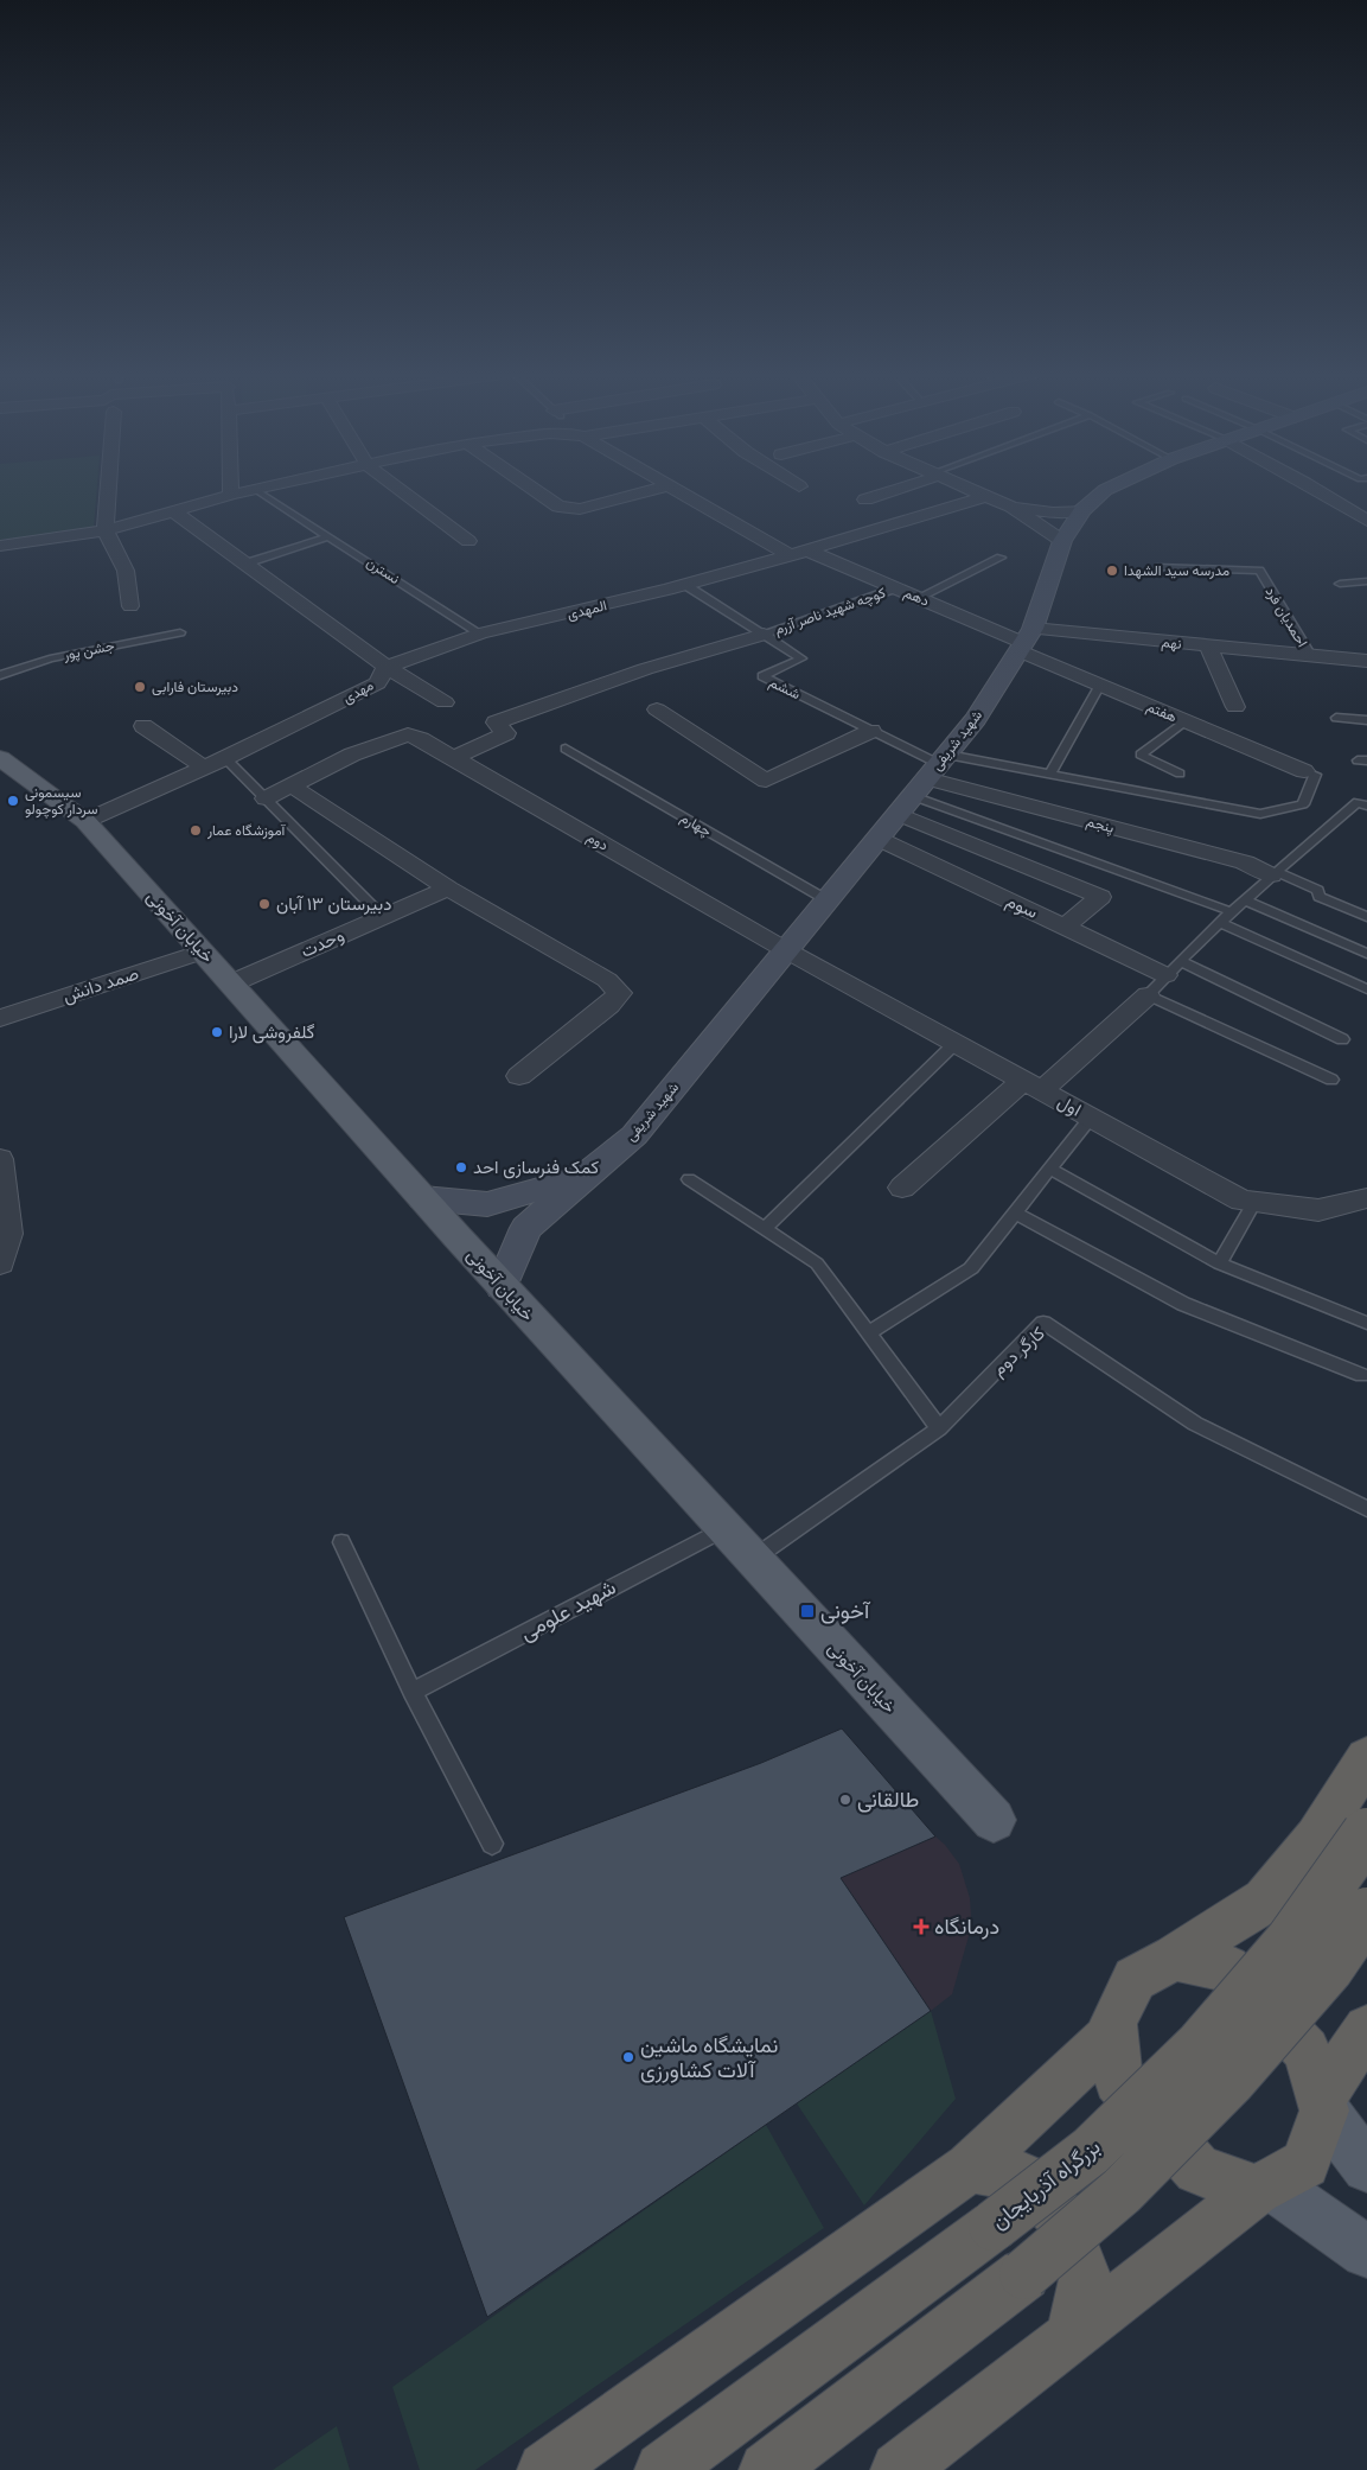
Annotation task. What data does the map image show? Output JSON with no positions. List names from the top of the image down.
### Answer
{
  "streets": {
    "highway": ["بزرگراه آذربایجان"],
    "main road": ["شهید شریفی", "خیابان آخونی"],
    "street": [
      "دهم",
      "المهدی",
      "نهم",
      "مهدی",
      "هفتم",
      "پنجم",
      "دوم",
      "سوم",
      "وحدت",
      "صمد دانش",
      "اول"
    ],
    "lane": [
      "نسترن",
      "کوچه شهید ناصر آزرم",
      "احمدیان فرد",
      "جشن پور",
      "ششم",
      "چهارم",
      "کارگر دوم",
      "شهید علومی"
    ]
  },
  "crossings": [
    ["نسترن", "المهدی"],
    ["دهم", "المهدی"],
    ["دهم", "کوچه شهید ناصر آزرم"],
    ["دهم", "نهم"],
    ["دهم", "هفتم"],
    ["دهم", "شهید شریفی"],
    ["المهدی", "ششم"],
    ["المهدی", "مهدی"],
    ["کوچه شهید ناصر آزرم", "ششم"],
    ["احمدیان فرد", "نهم"],
    ["نهم", "هفتم"],
    ["نهم", "شهید شریفی"],
    ["ششم", "هفتم"],
    ["ششم", "شهید شریفی"],
    ["ششم", "پنجم"],
    ["مهدی", "خیابان آخونی"],
    ["هفتم", "شهید شریفی"],
    ["شهید شریفی", "چهارم"],
    ["شهید شریفی", "پنجم"],
    ["شهید شریفی", "دوم"],
    ["شهید شریفی", "سوم"],
    ["شهید شریفی", "خیابان آخونی"],
    ["شهید شریفی", "اول"],
    ["دوم", "اول"],
    ["خیابان آخونی", "وحدت"],
    ["خیابان آخونی", "صمد دانش"],
    ["خیابان آخونی", "کارگر دوم"],
    ["خیابان آخونی", "شهید علومی"]
  ],
  "places": {
    "other": [
      "مدرسه سید الشهدا",
      "دبیرستان فارابی",
      "سیسمونی سردار کوچولو",
      "آموزشگاه عمار",
      "دبیرستان ۱۳ آبان",
      "گلفروشی لارا",
      "کمک فنرسازی احد",
      "طالقانی",
      "نمایشگاه ماشین آلات کشاورزی"
    ],
    "transit": ["آخونی"],
    "health": ["درمانگاه"]
  }
}
